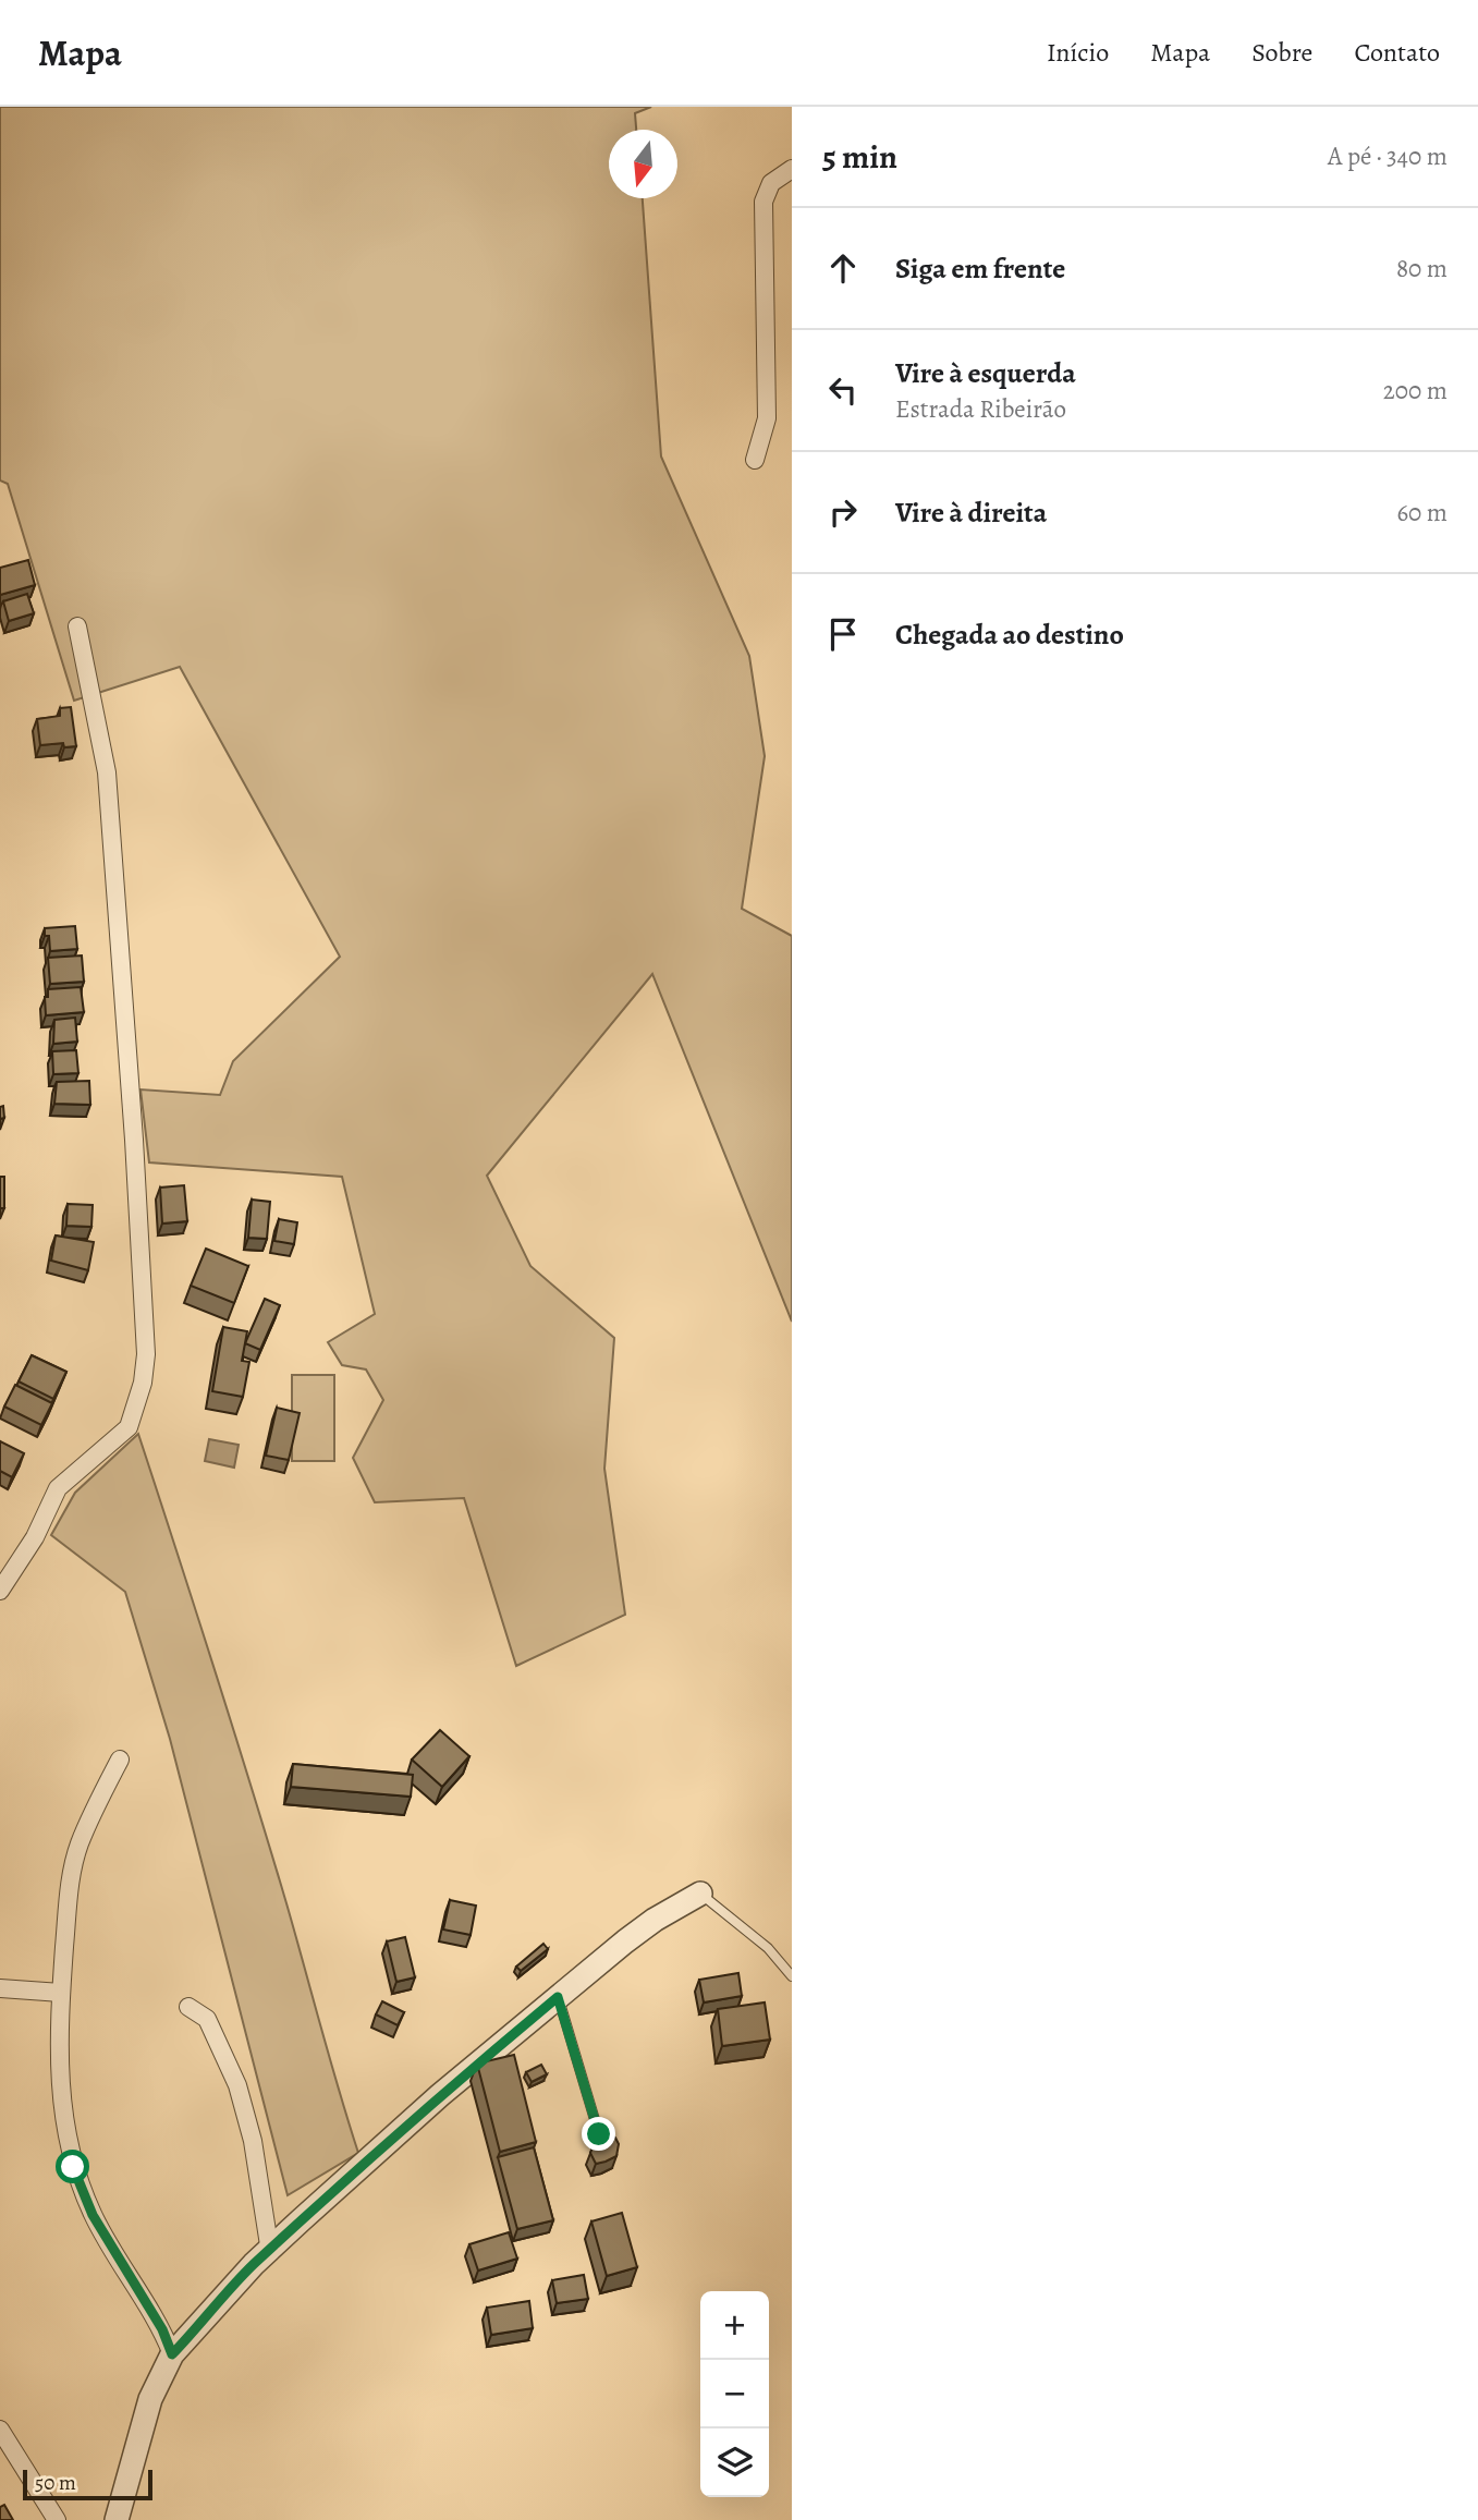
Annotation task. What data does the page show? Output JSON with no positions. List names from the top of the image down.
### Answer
{
  "scale_bar": "50 m",
  "north": "bottom",
  "page": {
    "header": "Mapa",
    "nav": [
      "Início",
      "Mapa",
      "Sobre",
      "Contato"
    ],
    "heading": ["5 min", "A pé · 340 m"],
    "list": [
      ["Siga em frente", "80 m"],
      ["Vire à esquerda", "Estrada Ribeirão", "200 m"],
      ["Vire à direita", "60 m"],
      "Chegada ao destino"
    ],
    "map_buttons": ["+", "−"],
    "scale": "50 m"
  }
}
